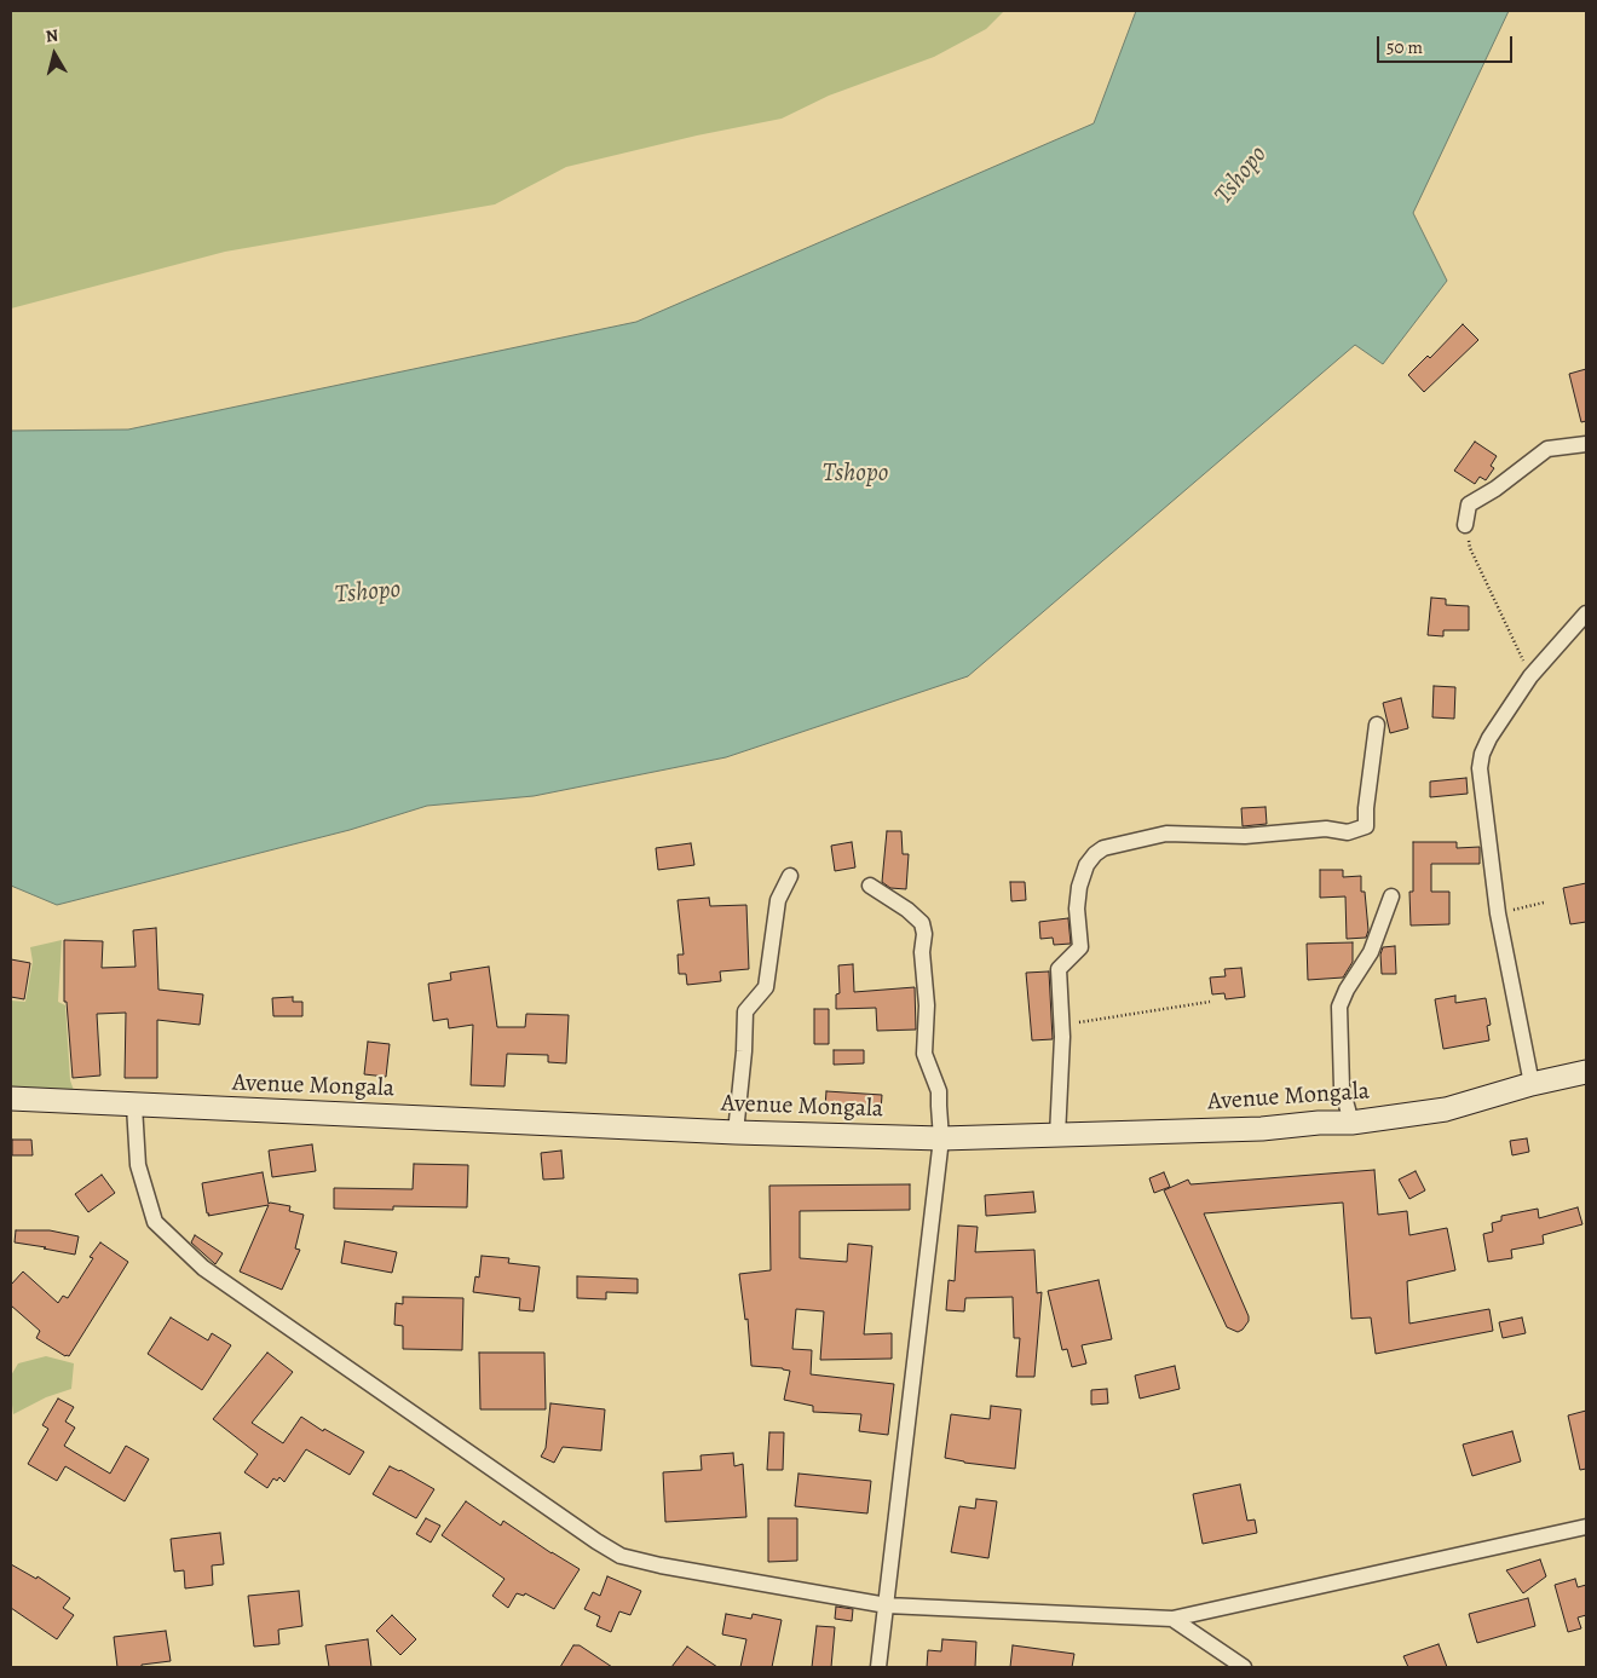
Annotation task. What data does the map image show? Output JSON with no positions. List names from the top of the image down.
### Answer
{
  "streets": {
    "street": ["Avenue Mongala"]
  },
  "water": ["Tshopo"],
  "scale_bar": "50 m",
  "north": "top"
}
